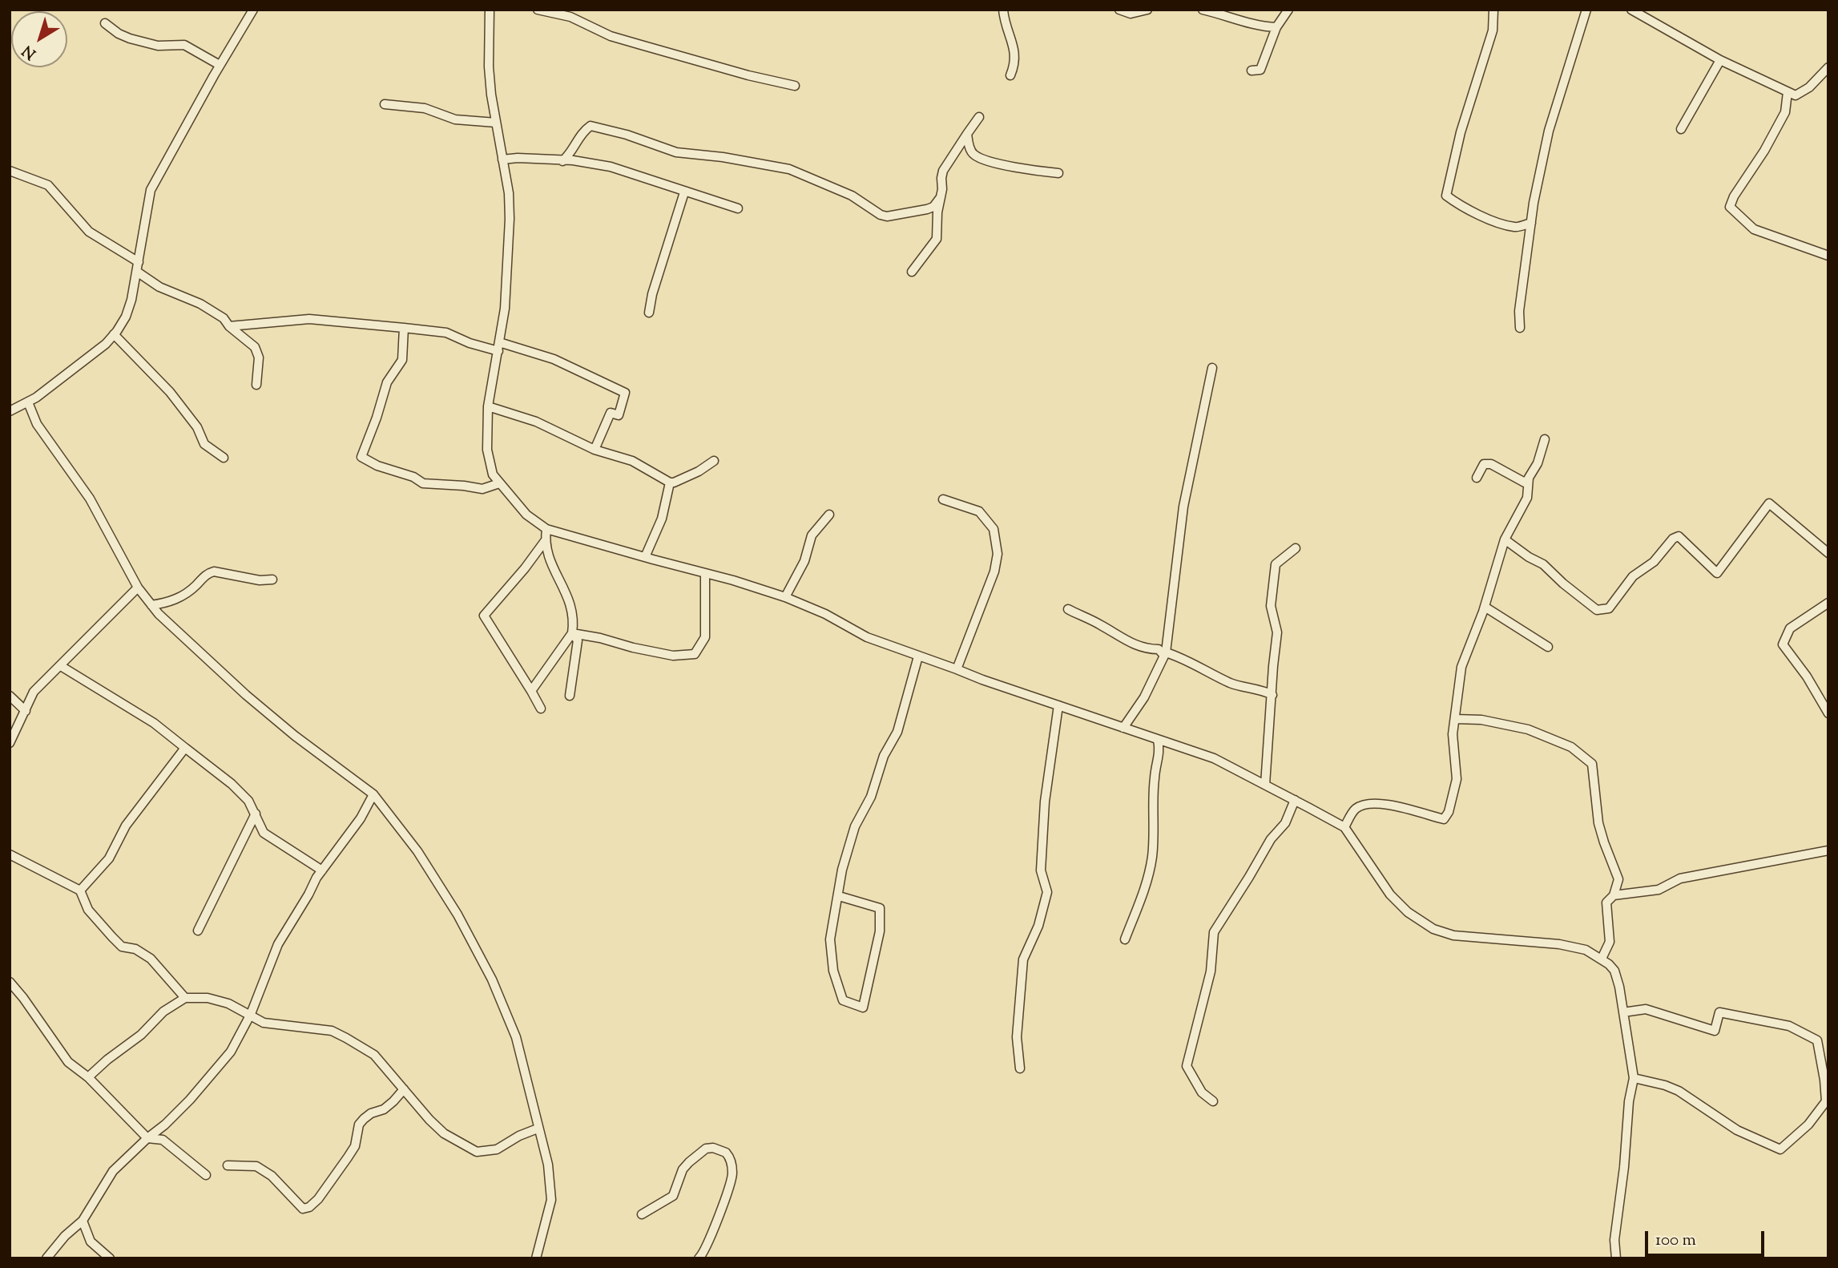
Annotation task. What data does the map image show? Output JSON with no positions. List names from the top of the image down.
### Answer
{
  "scale_bar": "100 m",
  "north": "bottom left"
}
